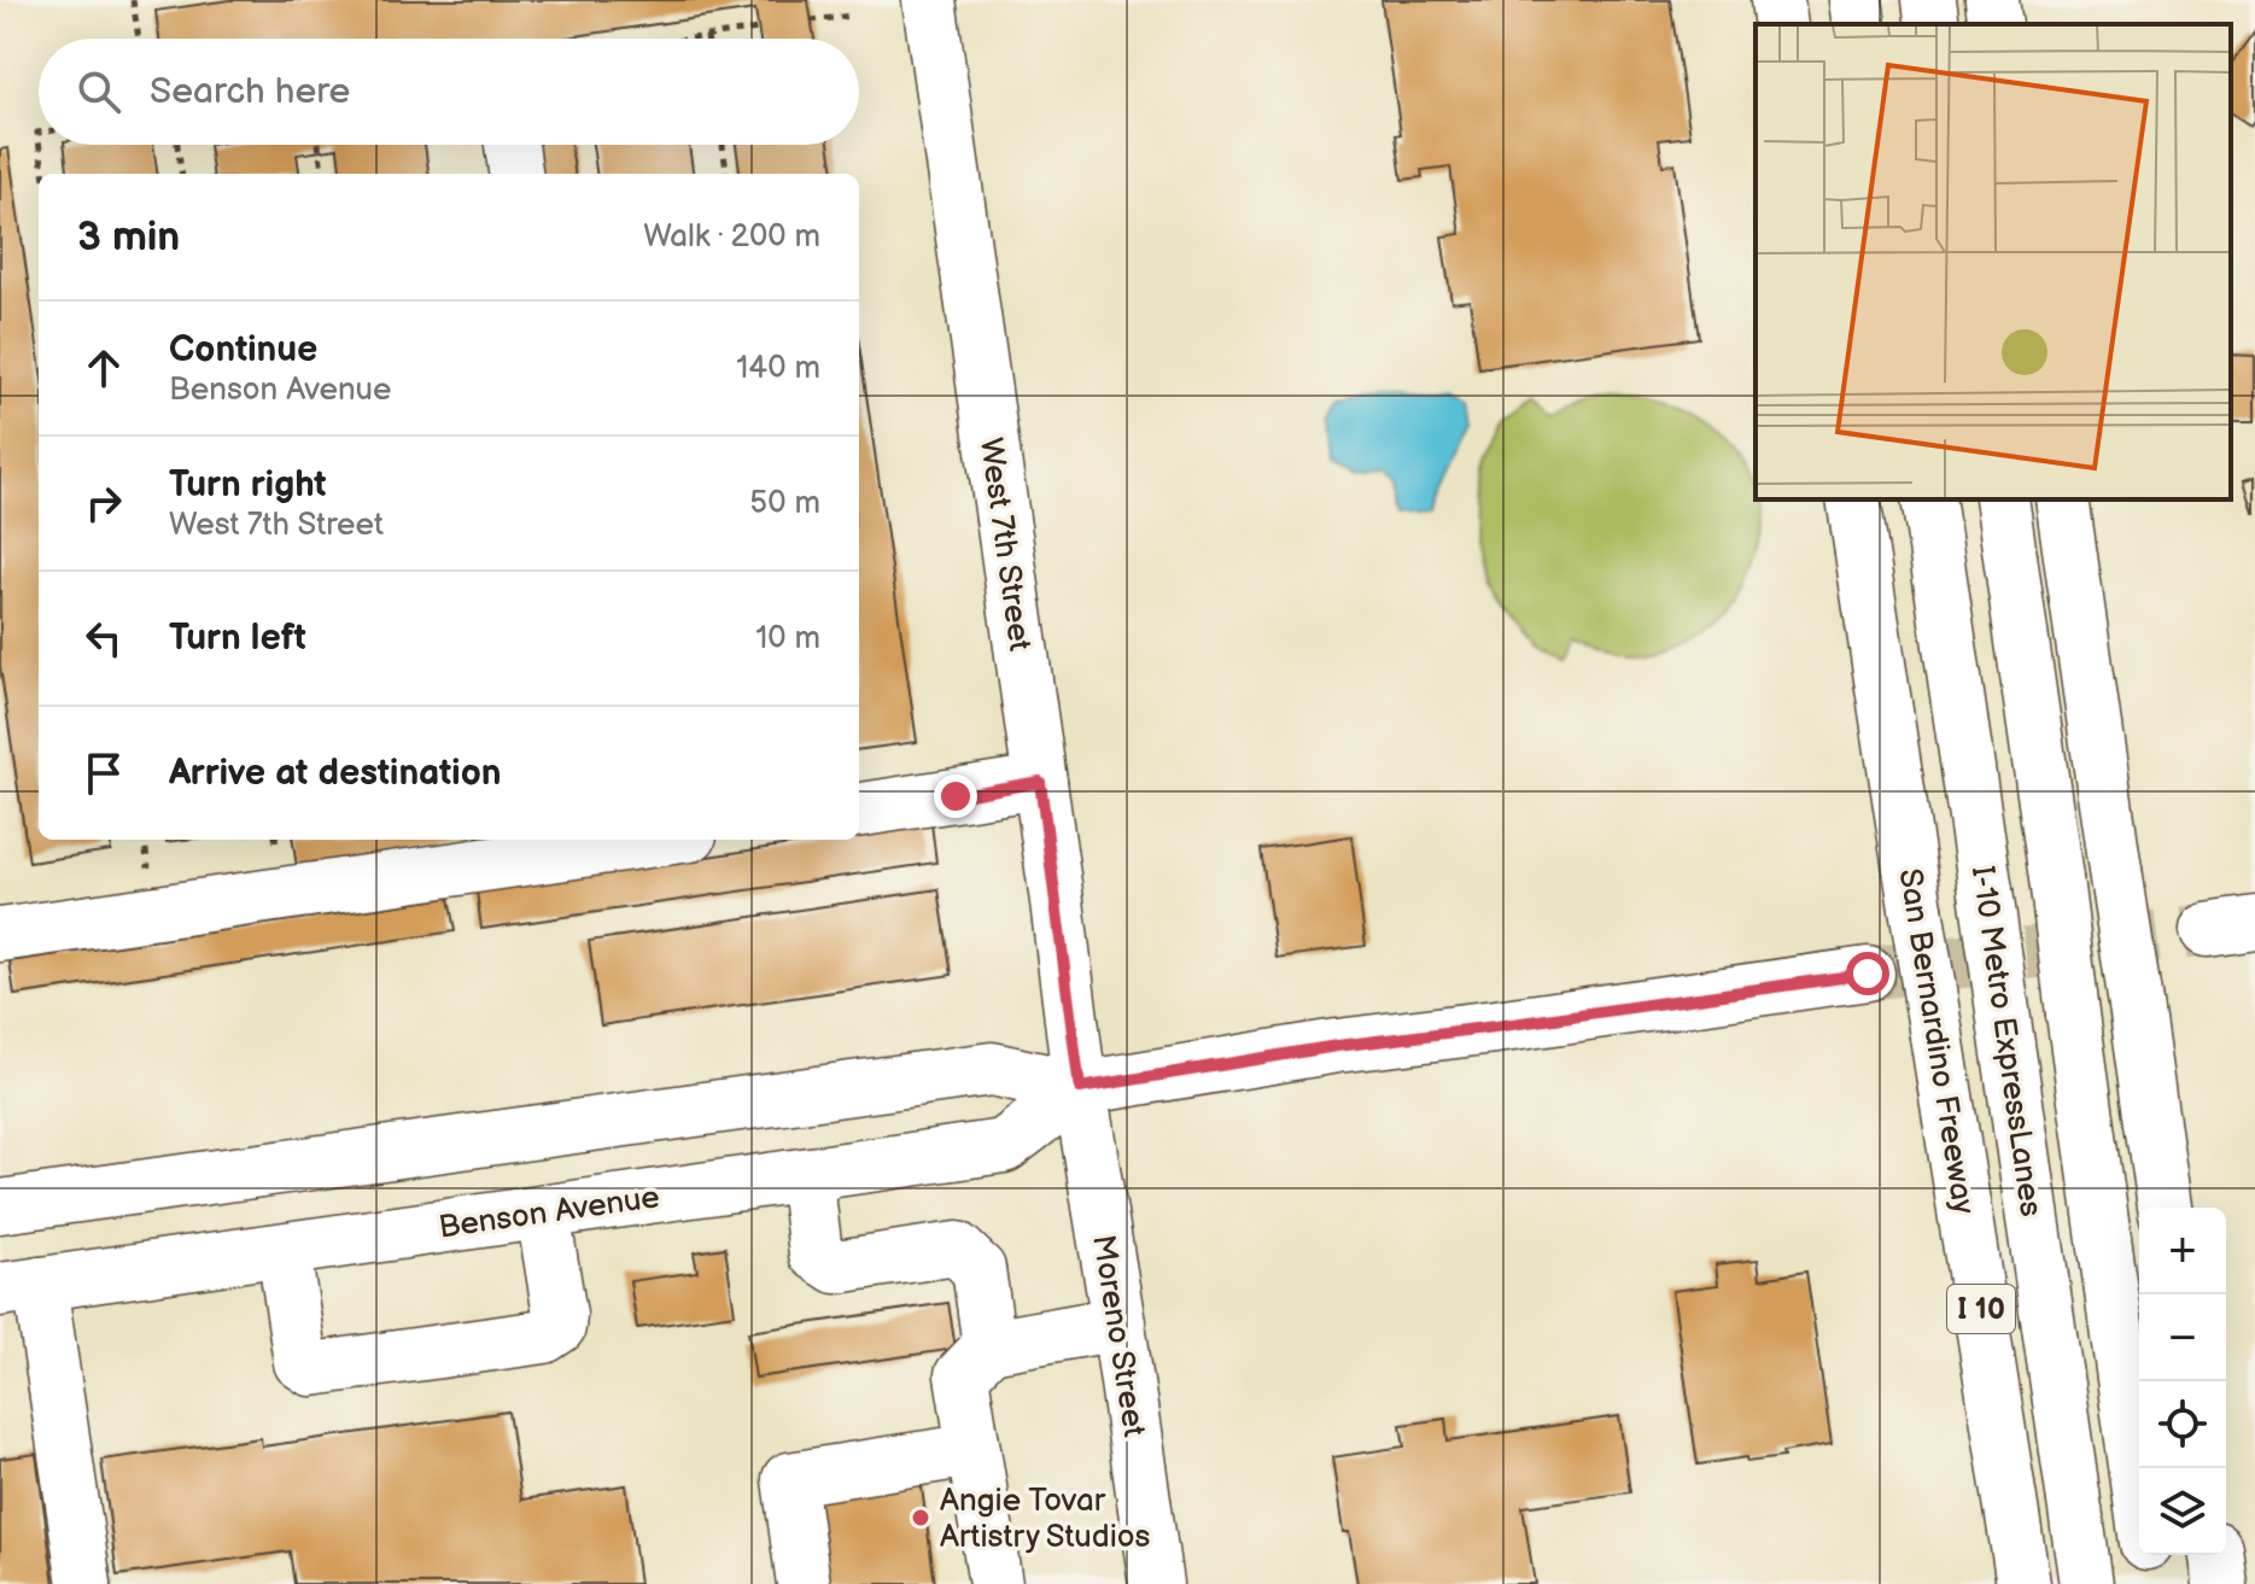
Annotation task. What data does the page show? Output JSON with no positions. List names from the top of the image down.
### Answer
{
  "streets": {
    "main road": [
      "West 7th Street",
      "San Bernardino Freeway",
      "I-10 Metro ExpressLanes",
      "Benson Avenue",
      "I 10",
      "Moreno Street"
    ]
  },
  "crossings": [
    ["West 7th Street", "Benson Avenue"],
    ["West 7th Street", "Moreno Street"],
    ["Benson Avenue", "Moreno Street"]
  ],
  "places": ["Angie Tovar Artistry Studios"],
  "page": {
    "search": "Search here",
    "heading": ["3 min", "Walk · 200 m"],
    "list": [
      ["Continue", "Benson Avenue", "140 m"],
      ["Turn right", "West 7th Street", "50 m"],
      ["Turn left", "10 m"],
      "Arrive at destination"
    ],
    "map_buttons": ["+", "−"]
  }
}
